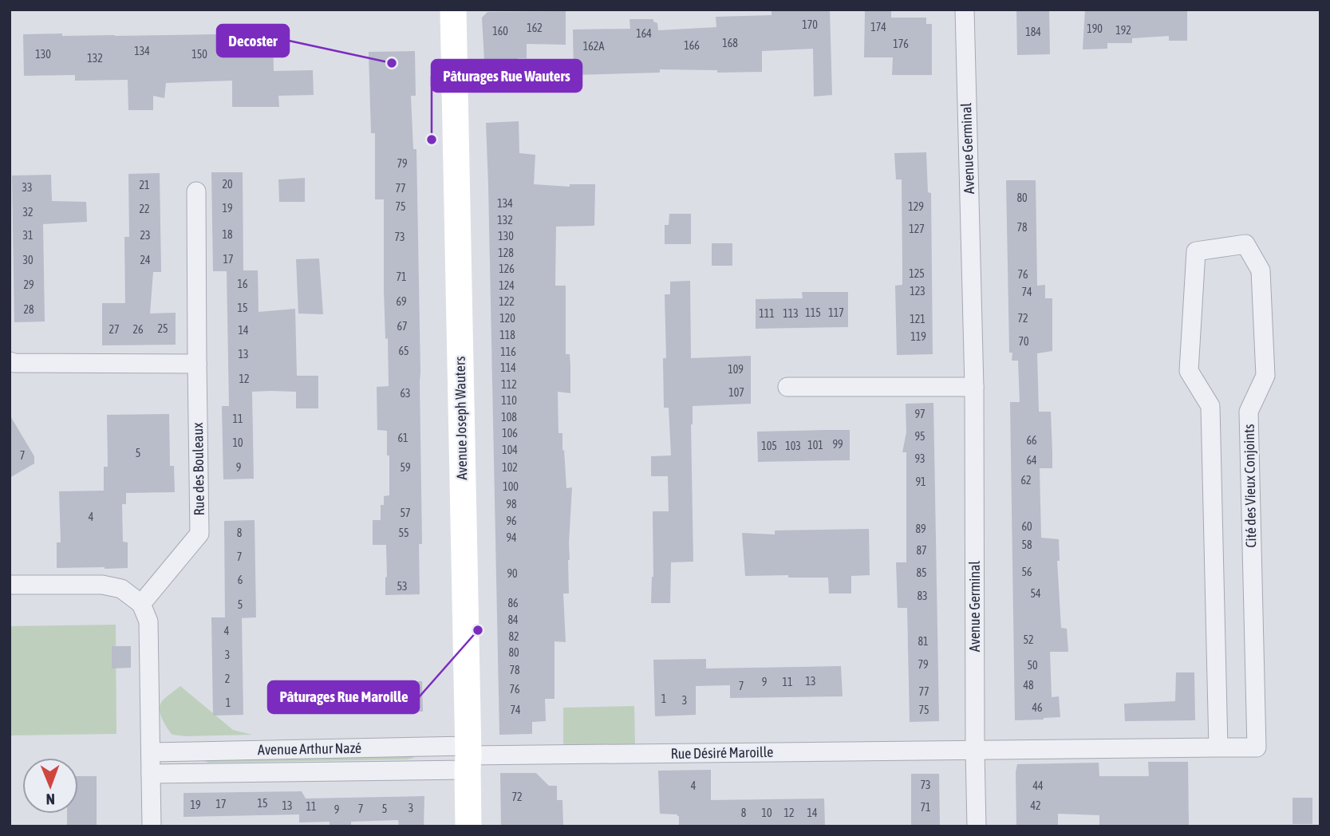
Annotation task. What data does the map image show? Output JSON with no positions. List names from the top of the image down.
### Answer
{
  "streets": {
    "street": [
      "Avenue Germinal",
      "Avenue Joseph Wauters",
      "Rue des Bouleaux",
      "Cité des Vieux Conjoints",
      "Avenue Arthur Nazé",
      "Rue Désiré Maroille"
    ]
  },
  "crossings": [
    ["Avenue Germinal", "Cité des Vieux Conjoints"],
    ["Avenue Germinal", "Rue Désiré Maroille"],
    ["Avenue Joseph Wauters", "Avenue Arthur Nazé"],
    ["Avenue Joseph Wauters", "Rue Désiré Maroille"],
    ["Cité des Vieux Conjoints", "Rue Désiré Maroille"],
    ["Avenue Arthur Nazé", "Rue Désiré Maroille"]
  ],
  "places": ["Decoster", "Pâturages Rue Wauters", "Pâturages Rue Maroille"],
  "house_numbers": [
    "170",
    "174",
    "162",
    "190",
    "192",
    "160",
    "184",
    "164",
    "168",
    "176",
    "166",
    "162A",
    "134",
    "130",
    "150",
    "132",
    "79",
    "20",
    "21",
    "33",
    "77",
    "80",
    "134",
    "75",
    "129",
    "19",
    "22",
    "32",
    "132",
    "78",
    "127",
    "18",
    "31",
    "23",
    "130",
    "73",
    "128",
    "17",
    "30",
    "24",
    "126",
    "125",
    "76",
    "71",
    "16",
    "29",
    "124",
    "123",
    "74",
    "69",
    "122",
    "15",
    "28",
    "115",
    "117",
    "111",
    "113",
    "120",
    "72",
    "121",
    "67",
    "25",
    "27",
    "26",
    "14",
    "118",
    "119",
    "70",
    "65",
    "116",
    "13",
    "114",
    "109",
    "12",
    "112",
    "107",
    "63",
    "110",
    "97",
    "108",
    "11",
    "106",
    "95",
    "61",
    "66",
    "10",
    "99",
    "101",
    "105",
    "103",
    "104",
    "5",
    "7",
    "93",
    "64",
    "9",
    "59",
    "102",
    "62",
    "91",
    "100",
    "98",
    "57",
    "4",
    "96",
    "60",
    "89",
    "8",
    "55",
    "94",
    "58",
    "87",
    "7",
    "56",
    "85",
    "90",
    "6",
    "53",
    "54",
    "83",
    "86",
    "5",
    "84",
    "4",
    "82",
    "52",
    "81",
    "80",
    "3",
    "79",
    "50",
    "78",
    "2",
    "13",
    "9",
    "11",
    "48",
    "7",
    "76",
    "77",
    "1",
    "3",
    "1",
    "46",
    "74",
    "75",
    "73",
    "4",
    "44",
    "72",
    "15",
    "17",
    "19",
    "13",
    "42",
    "11",
    "71",
    "3",
    "7",
    "5",
    "9",
    "8",
    "10",
    "12",
    "14"
  ],
  "north": "bottom"
}
